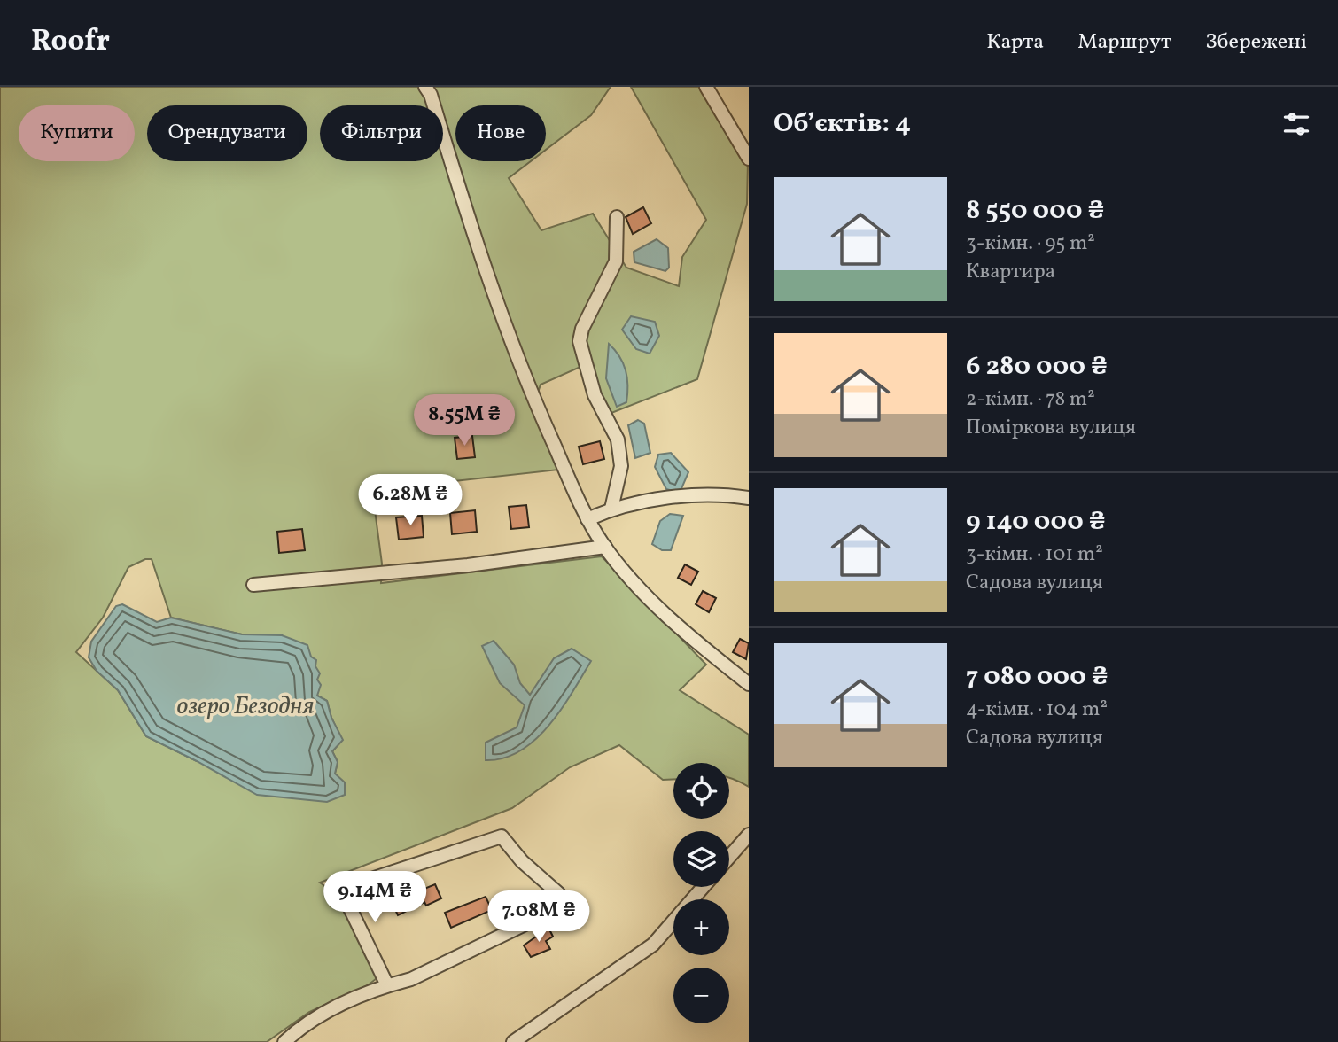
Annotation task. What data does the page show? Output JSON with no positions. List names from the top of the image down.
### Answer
{
  "water": ["озеро Безодня"],
  "page": {
    "header": "Roofr",
    "nav": ["Карта", "Маршрут", "Збережені"],
    "heading": "Об’єктів: 4",
    "chip": [
      "Купити",
      "Орендувати",
      "Фільтри",
      "Нове"
    ],
    "list": [
      {
        "name": "8 550 000 ₴",
        "note": "3-кімн. · 95 m² · Квартира"
      },
      {
        "name": "6 280 000 ₴",
        "note": "2-кімн. · 78 m² · Поміркова вулиця"
      },
      {
        "name": "9 140 000 ₴",
        "note": "3-кімн. · 101 m² · Садова вулиця"
      },
      {
        "name": "7 080 000 ₴",
        "note": "4-кімн. · 104 m² · Садова вулиця"
      }
    ],
    "price": [
      "8.55M ₴",
      "6.28M ₴",
      "9.14M ₴",
      "7.08M ₴"
    ],
    "map_buttons": ["+", "−"]
  }
}
